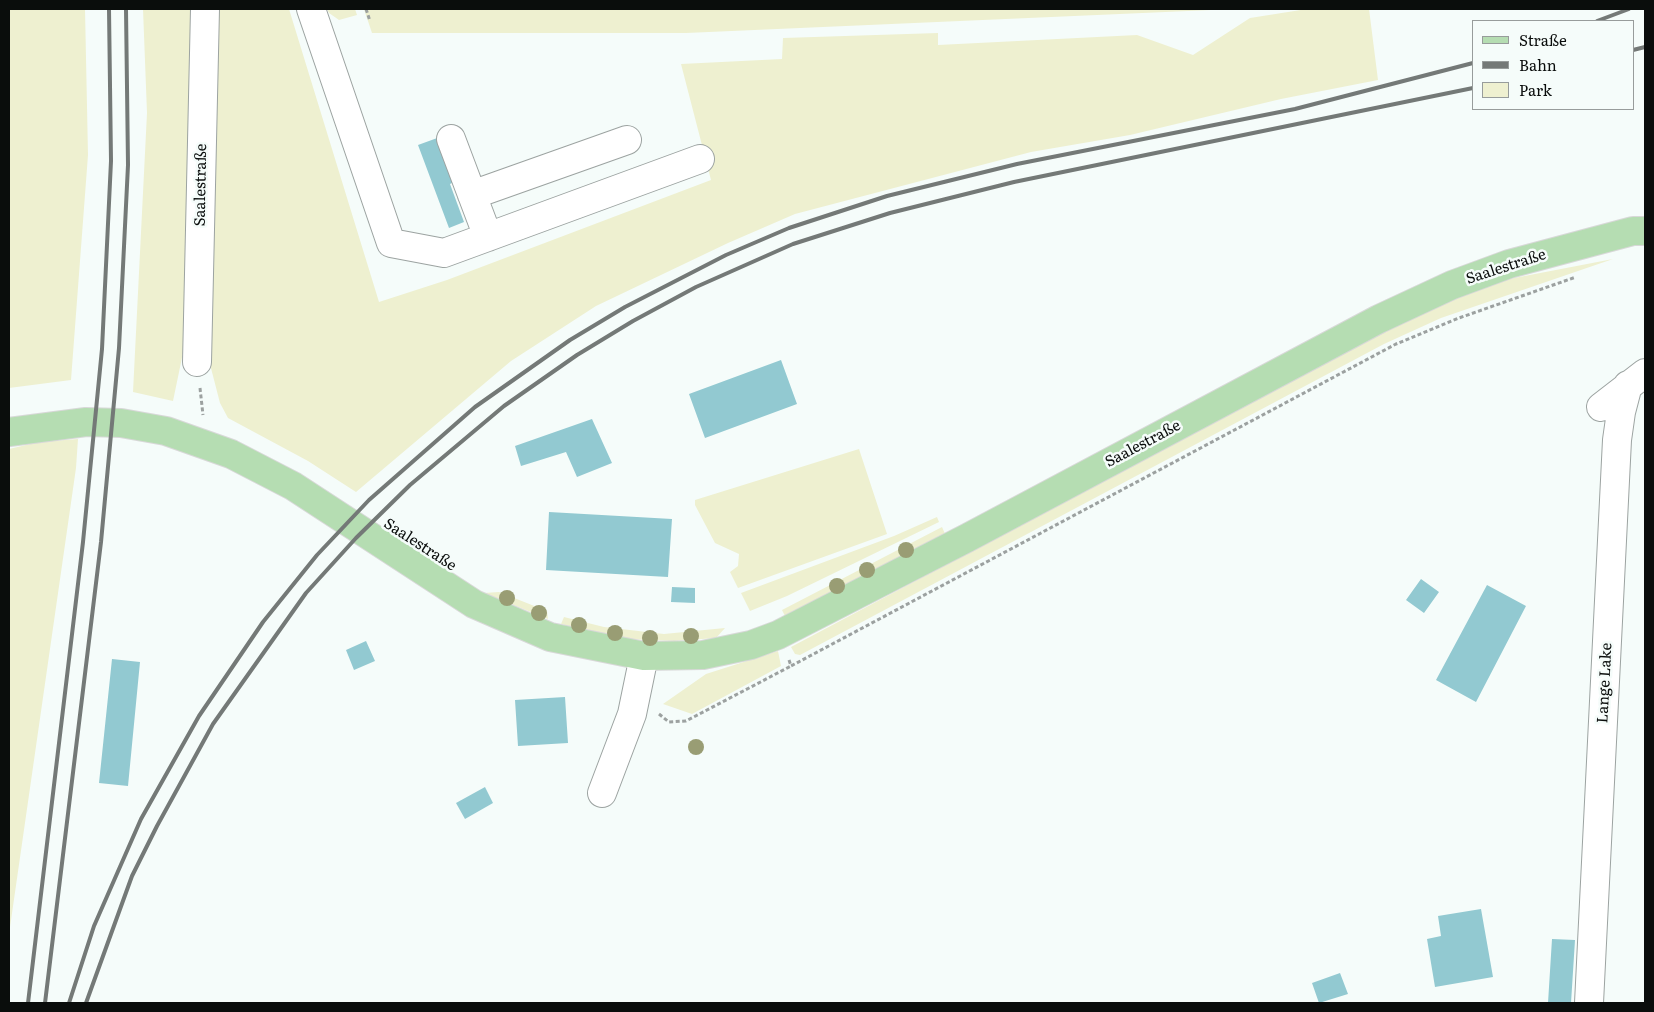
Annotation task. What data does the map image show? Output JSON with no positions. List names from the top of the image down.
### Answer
{
  "streets": {
    "main road": ["Saalestraße"],
    "street": ["Lange Lake"]
  },
  "legend": ["Straße", "Bahn", "Park"]
}
